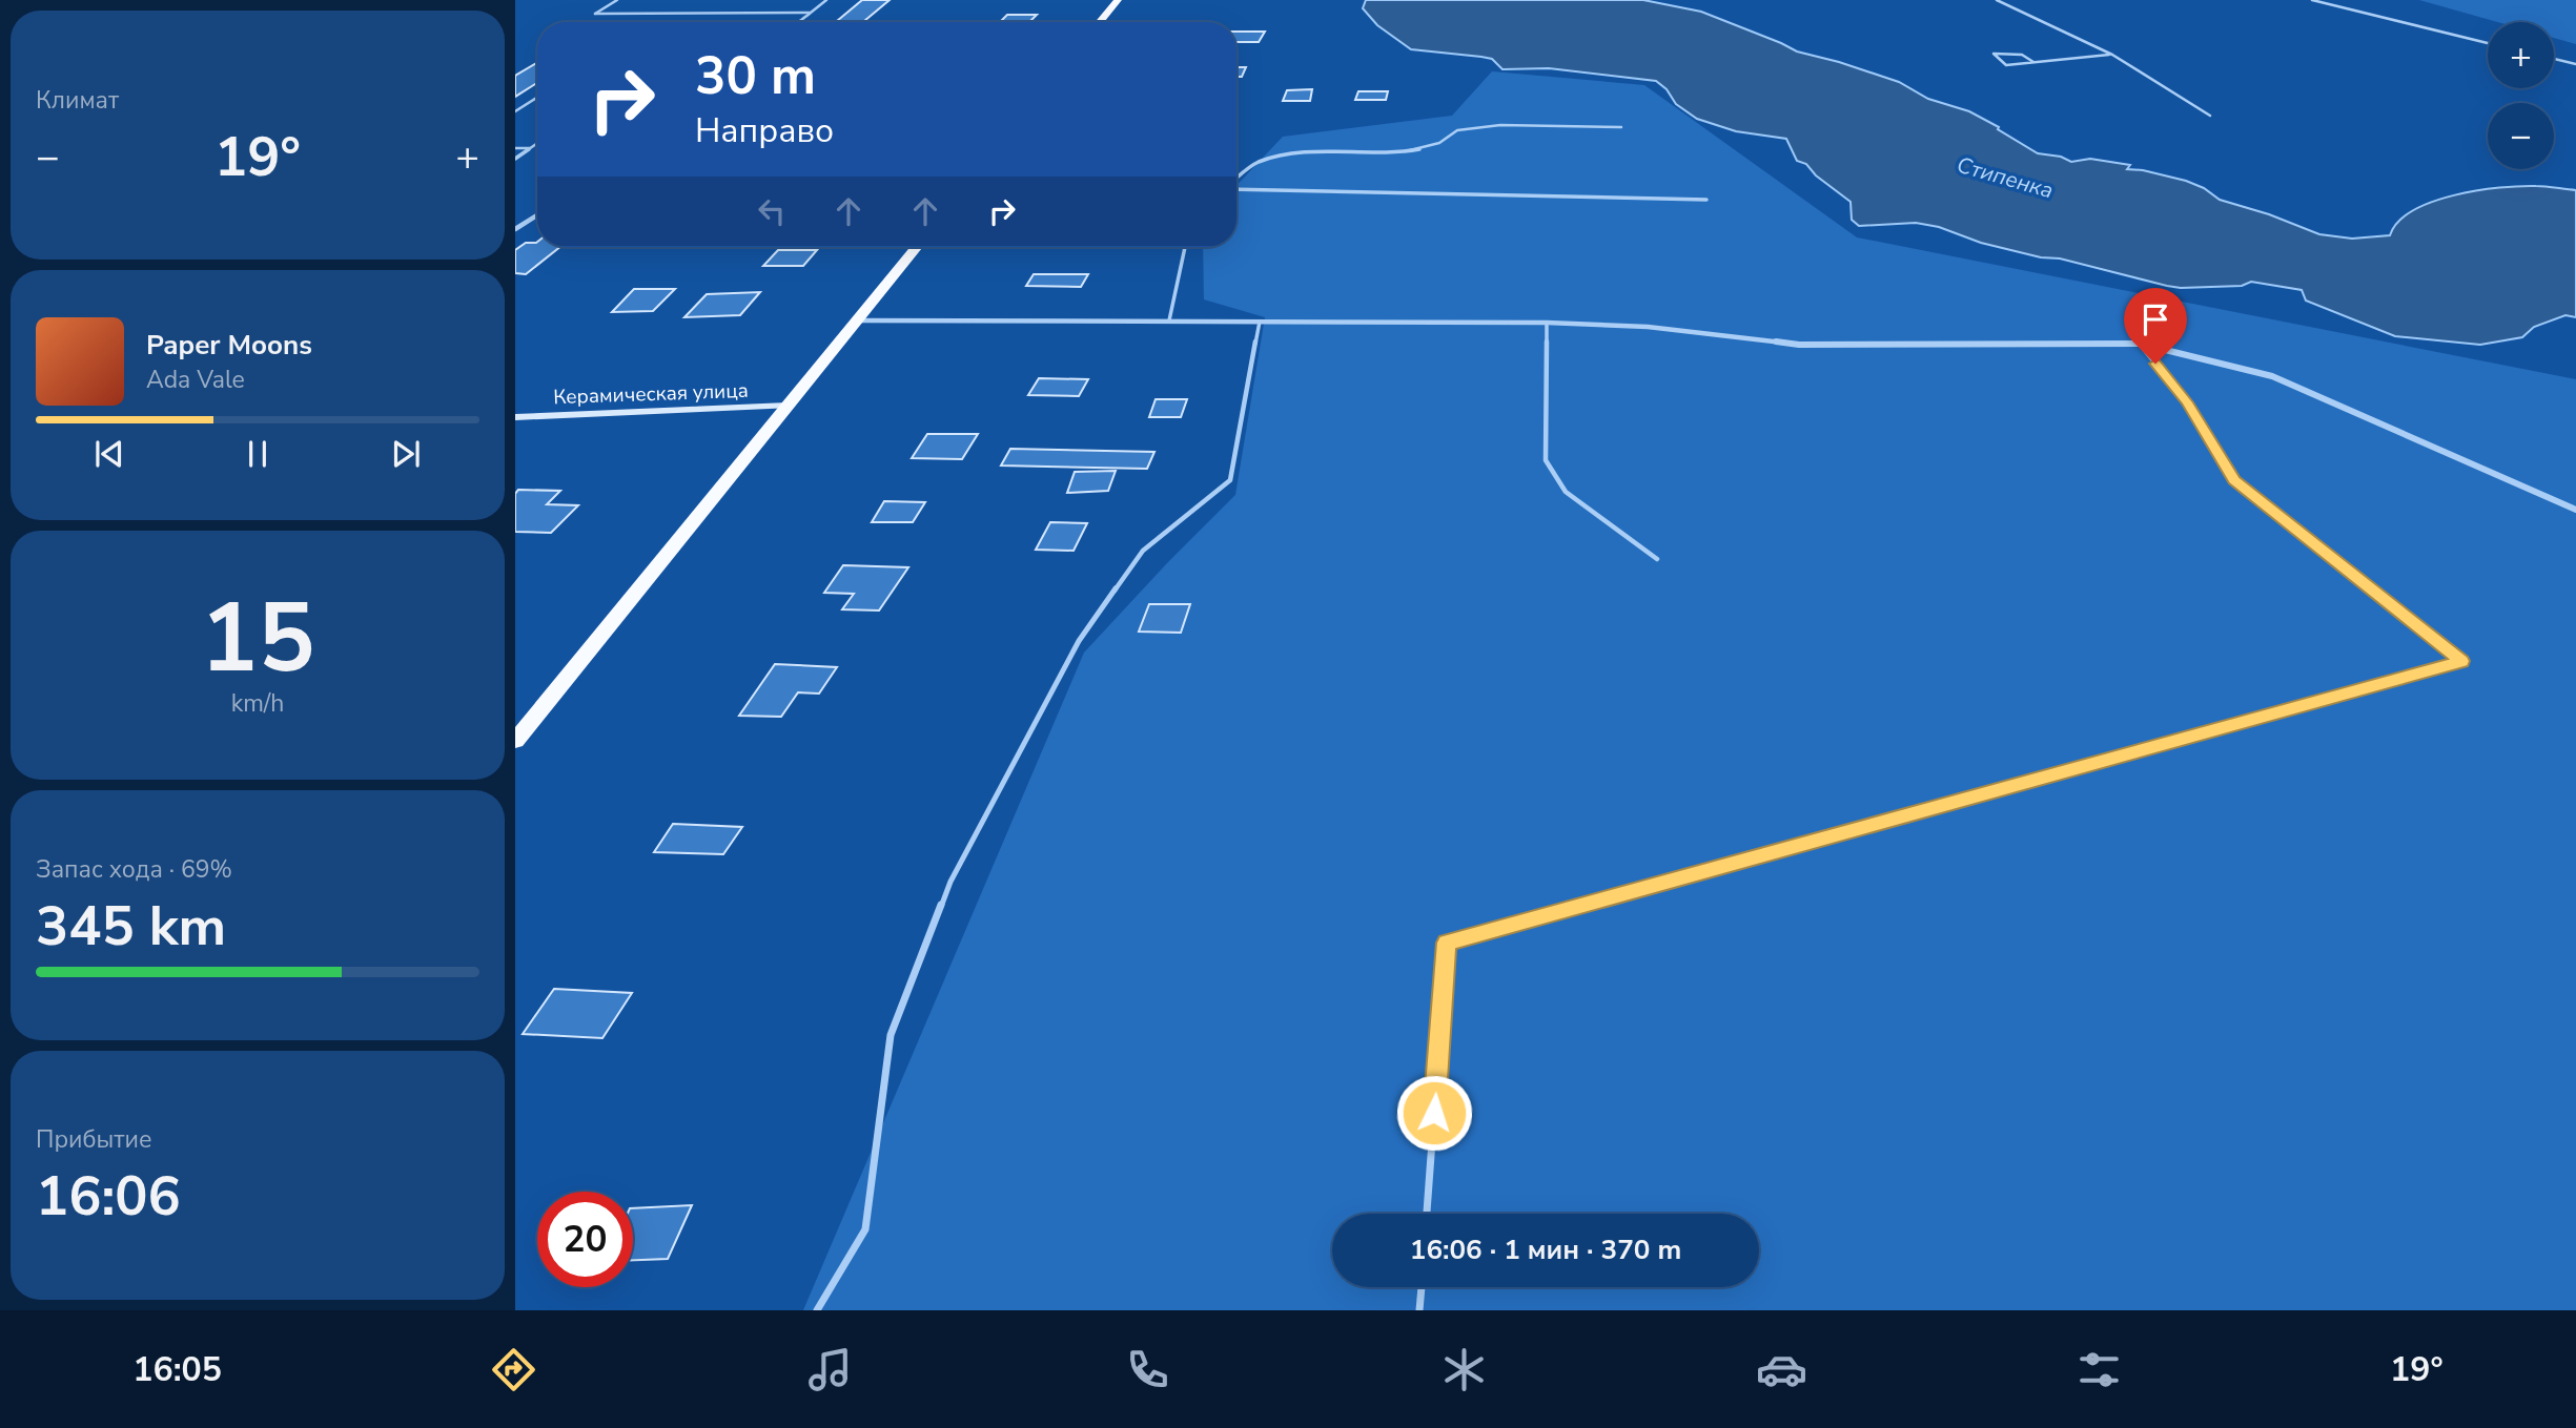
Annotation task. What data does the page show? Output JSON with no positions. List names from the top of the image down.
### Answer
{
  "streets": {
    "street": ["Керамическая улица"]
  },
  "water": ["Стипенка"],
  "page": {
    "tile": [
      "Климат",
      ["15", "km/h"],
      ["Запас хода · 69%", "345 km"],
      ["Прибытие", "16:06"]
    ],
    "map_buttons": ["+", "−"],
    "turn": ["30 m", "Направо"],
    "heat": ["−", "19°", "+"],
    "song": ["Paper Moons", "Ada Vale"],
    "limit": "20",
    "trip": "16:06 · 1 мин · 370 m",
    "tabs": ["16:05", "19°"]
  }
}
